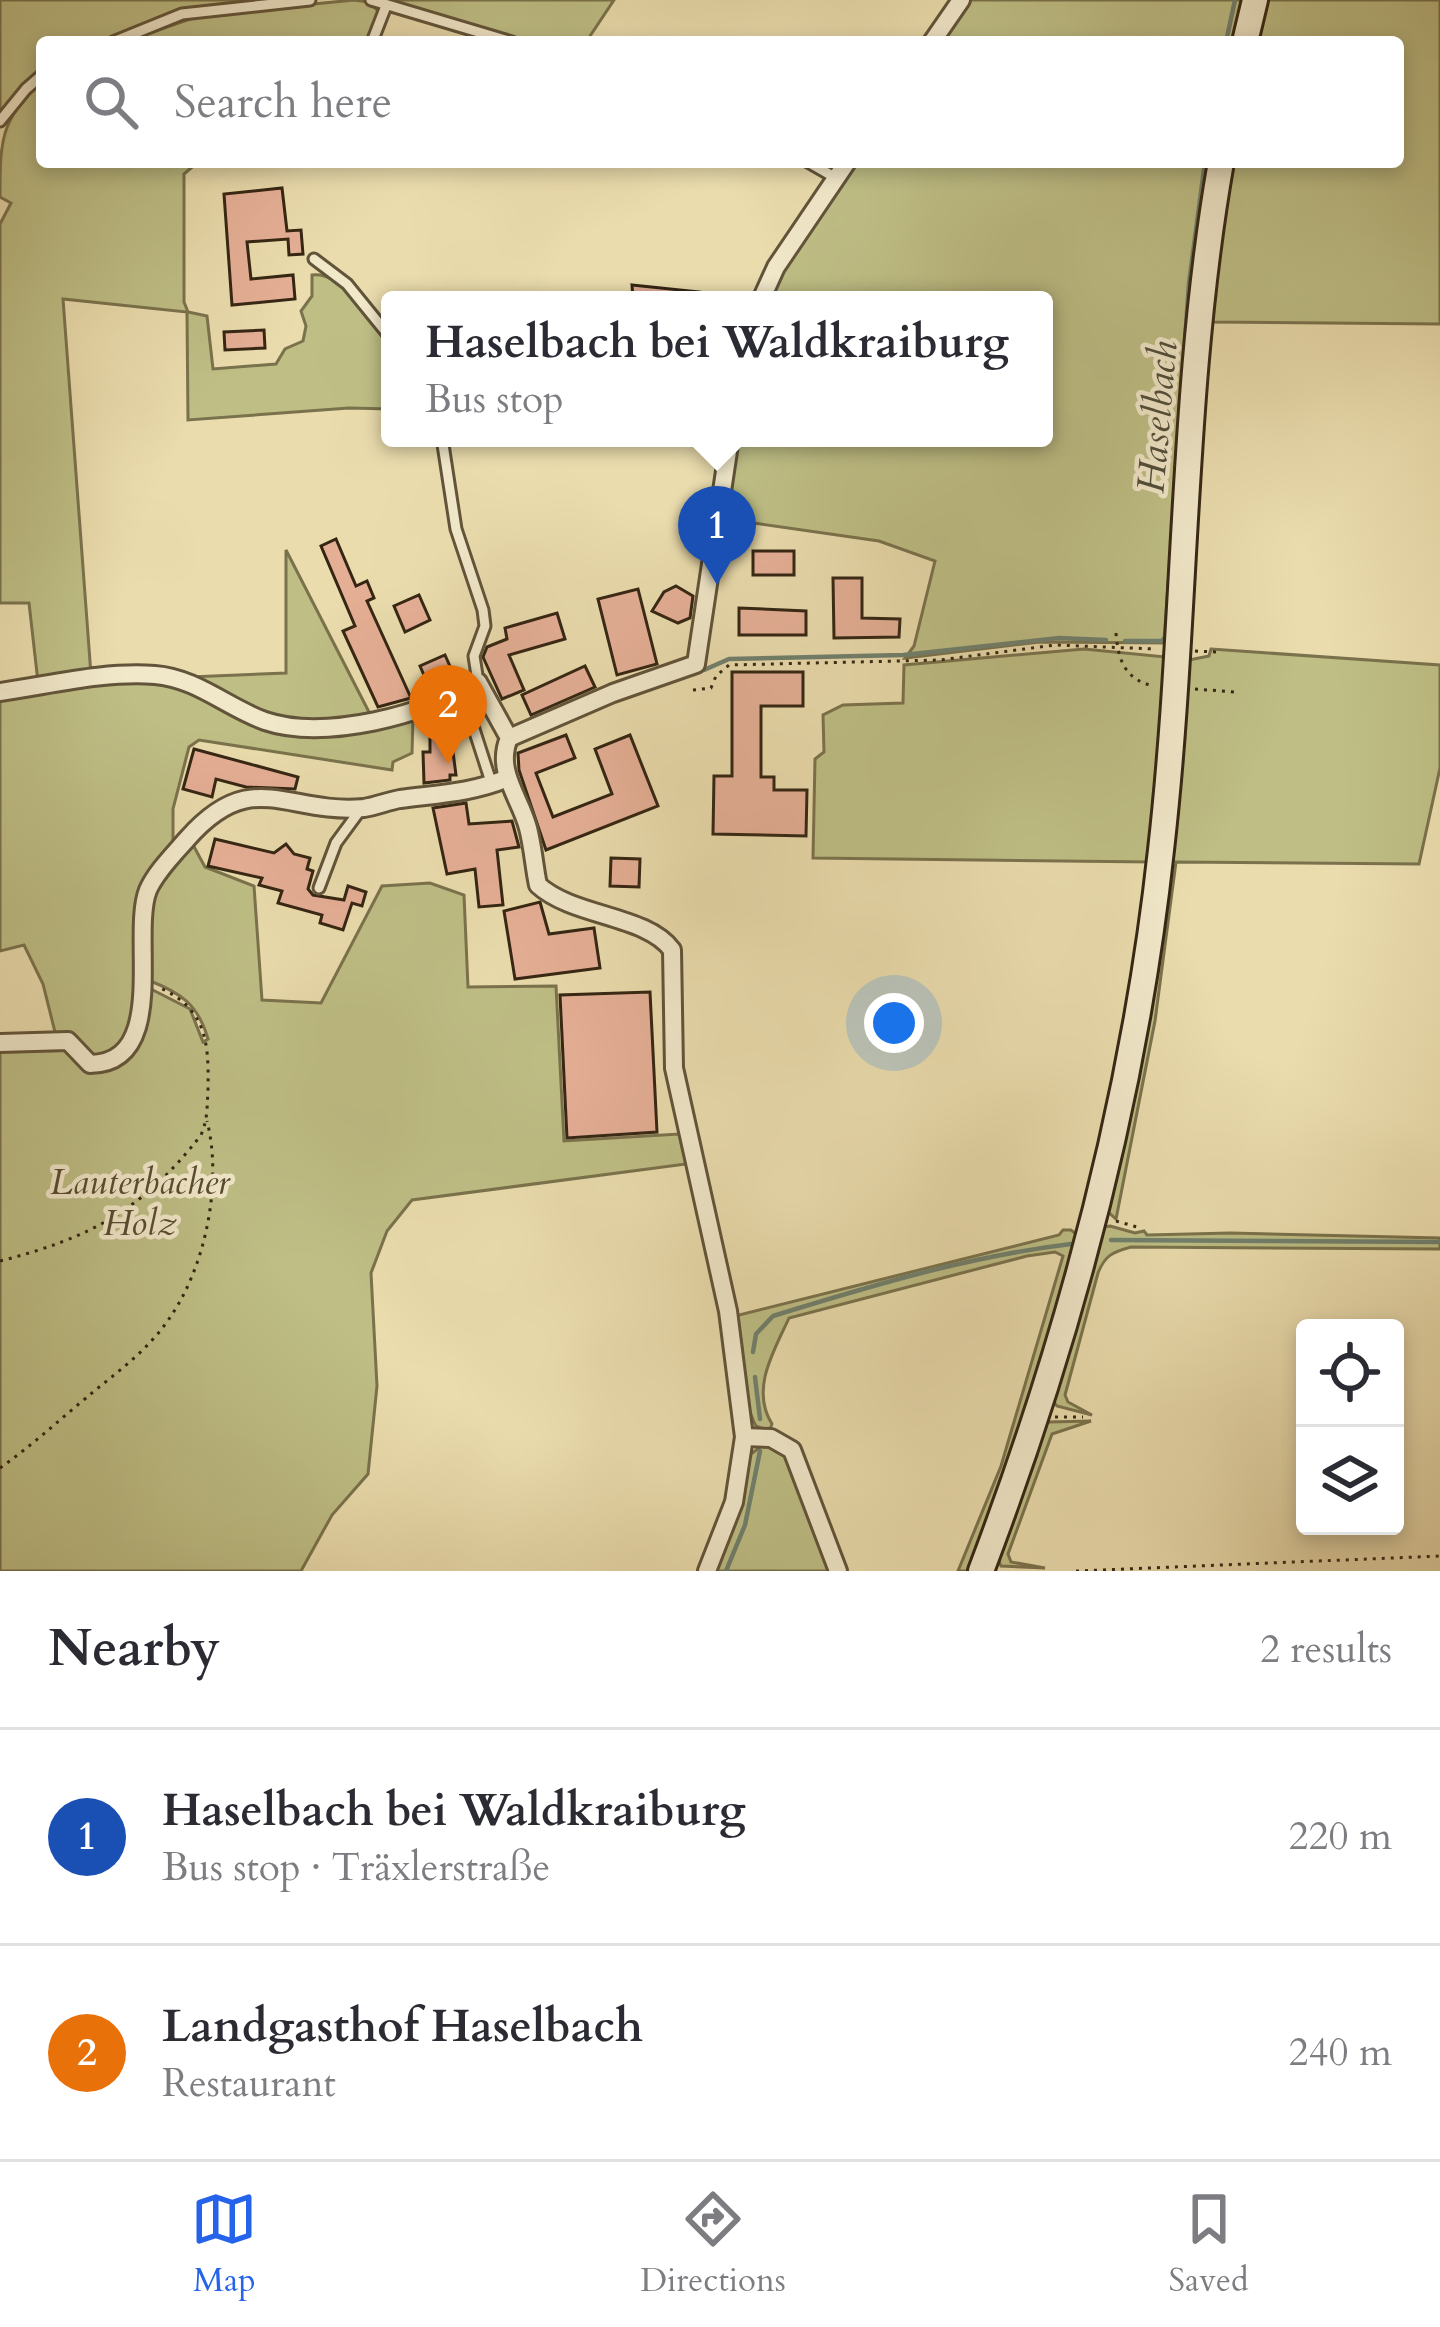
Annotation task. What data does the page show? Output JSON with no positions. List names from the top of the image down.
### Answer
{
  "water": ["Haselbach"],
  "parks": ["Lauterbacher Holz"],
  "page": {
    "search": "Search here",
    "popup": ["Haselbach bei Waldkraiburg", "Bus stop"],
    "pins": ["1", "2"],
    "heading": ["Nearby", "2 results"],
    "list": [
      {
        "mark": "1",
        "name": "Haselbach bei Waldkraiburg",
        "note": "Bus stop · Träxlerstraße",
        "value": "220 m"
      },
      {
        "mark": "2",
        "name": "Landgasthof Haselbach",
        "note": "Restaurant",
        "value": "240 m"
      }
    ],
    "nav": ["Map", "Directions", "Saved"]
  }
}
